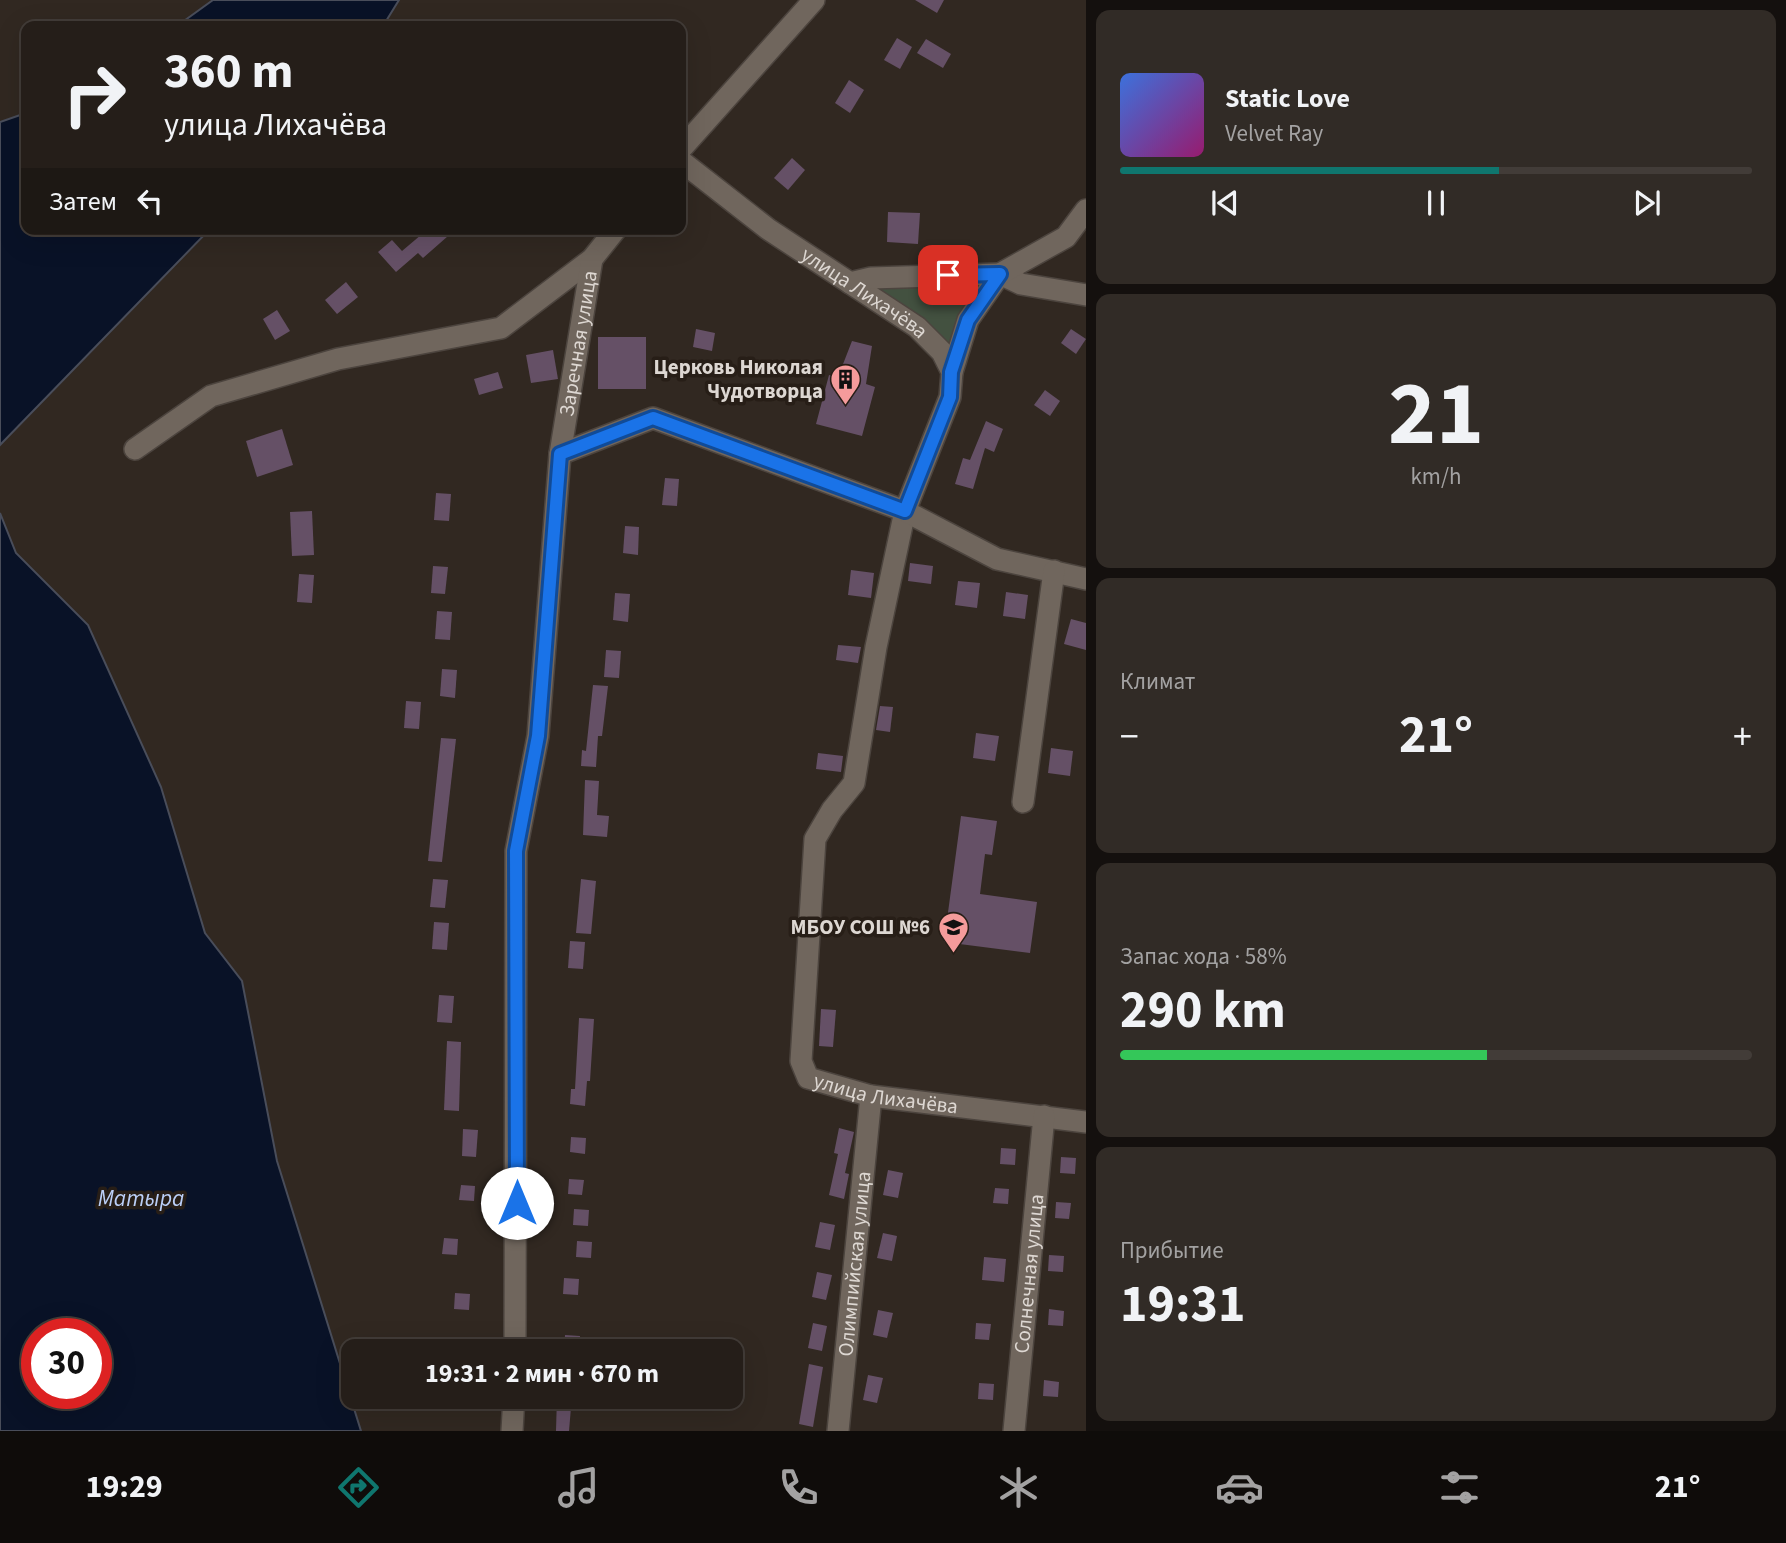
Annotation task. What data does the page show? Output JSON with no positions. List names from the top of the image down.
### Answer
{
  "streets": {
    "street": [
      "улица Лихачёва",
      "Заречная улица",
      "Олимпийская улица",
      "Солнечная улица"
    ]
  },
  "crossings": [
    ["улица Лихачёва", "Олимпийская улица"],
    ["улица Лихачёва", "Солнечная улица"]
  ],
  "water": ["Матыра"],
  "places": {
    "building": ["Церковь Николая Чудотворца"],
    "school or university": ["МБОУ СОШ №6"]
  },
  "page": {
    "turn": ["360 m", "улица Лихачёва"],
    "song": ["Static Love", "Velvet Ray"],
    "then": "Затем",
    "tile": [
      ["21", "km/h"],
      "Климат",
      ["Запас хода · 58%", "290 km"],
      ["Прибытие", "19:31"]
    ],
    "heat": ["−", "21°", "+"],
    "limit": "30",
    "trip": "19:31 · 2 мин · 670 m",
    "tabs": ["19:29", "21°"]
  }
}
